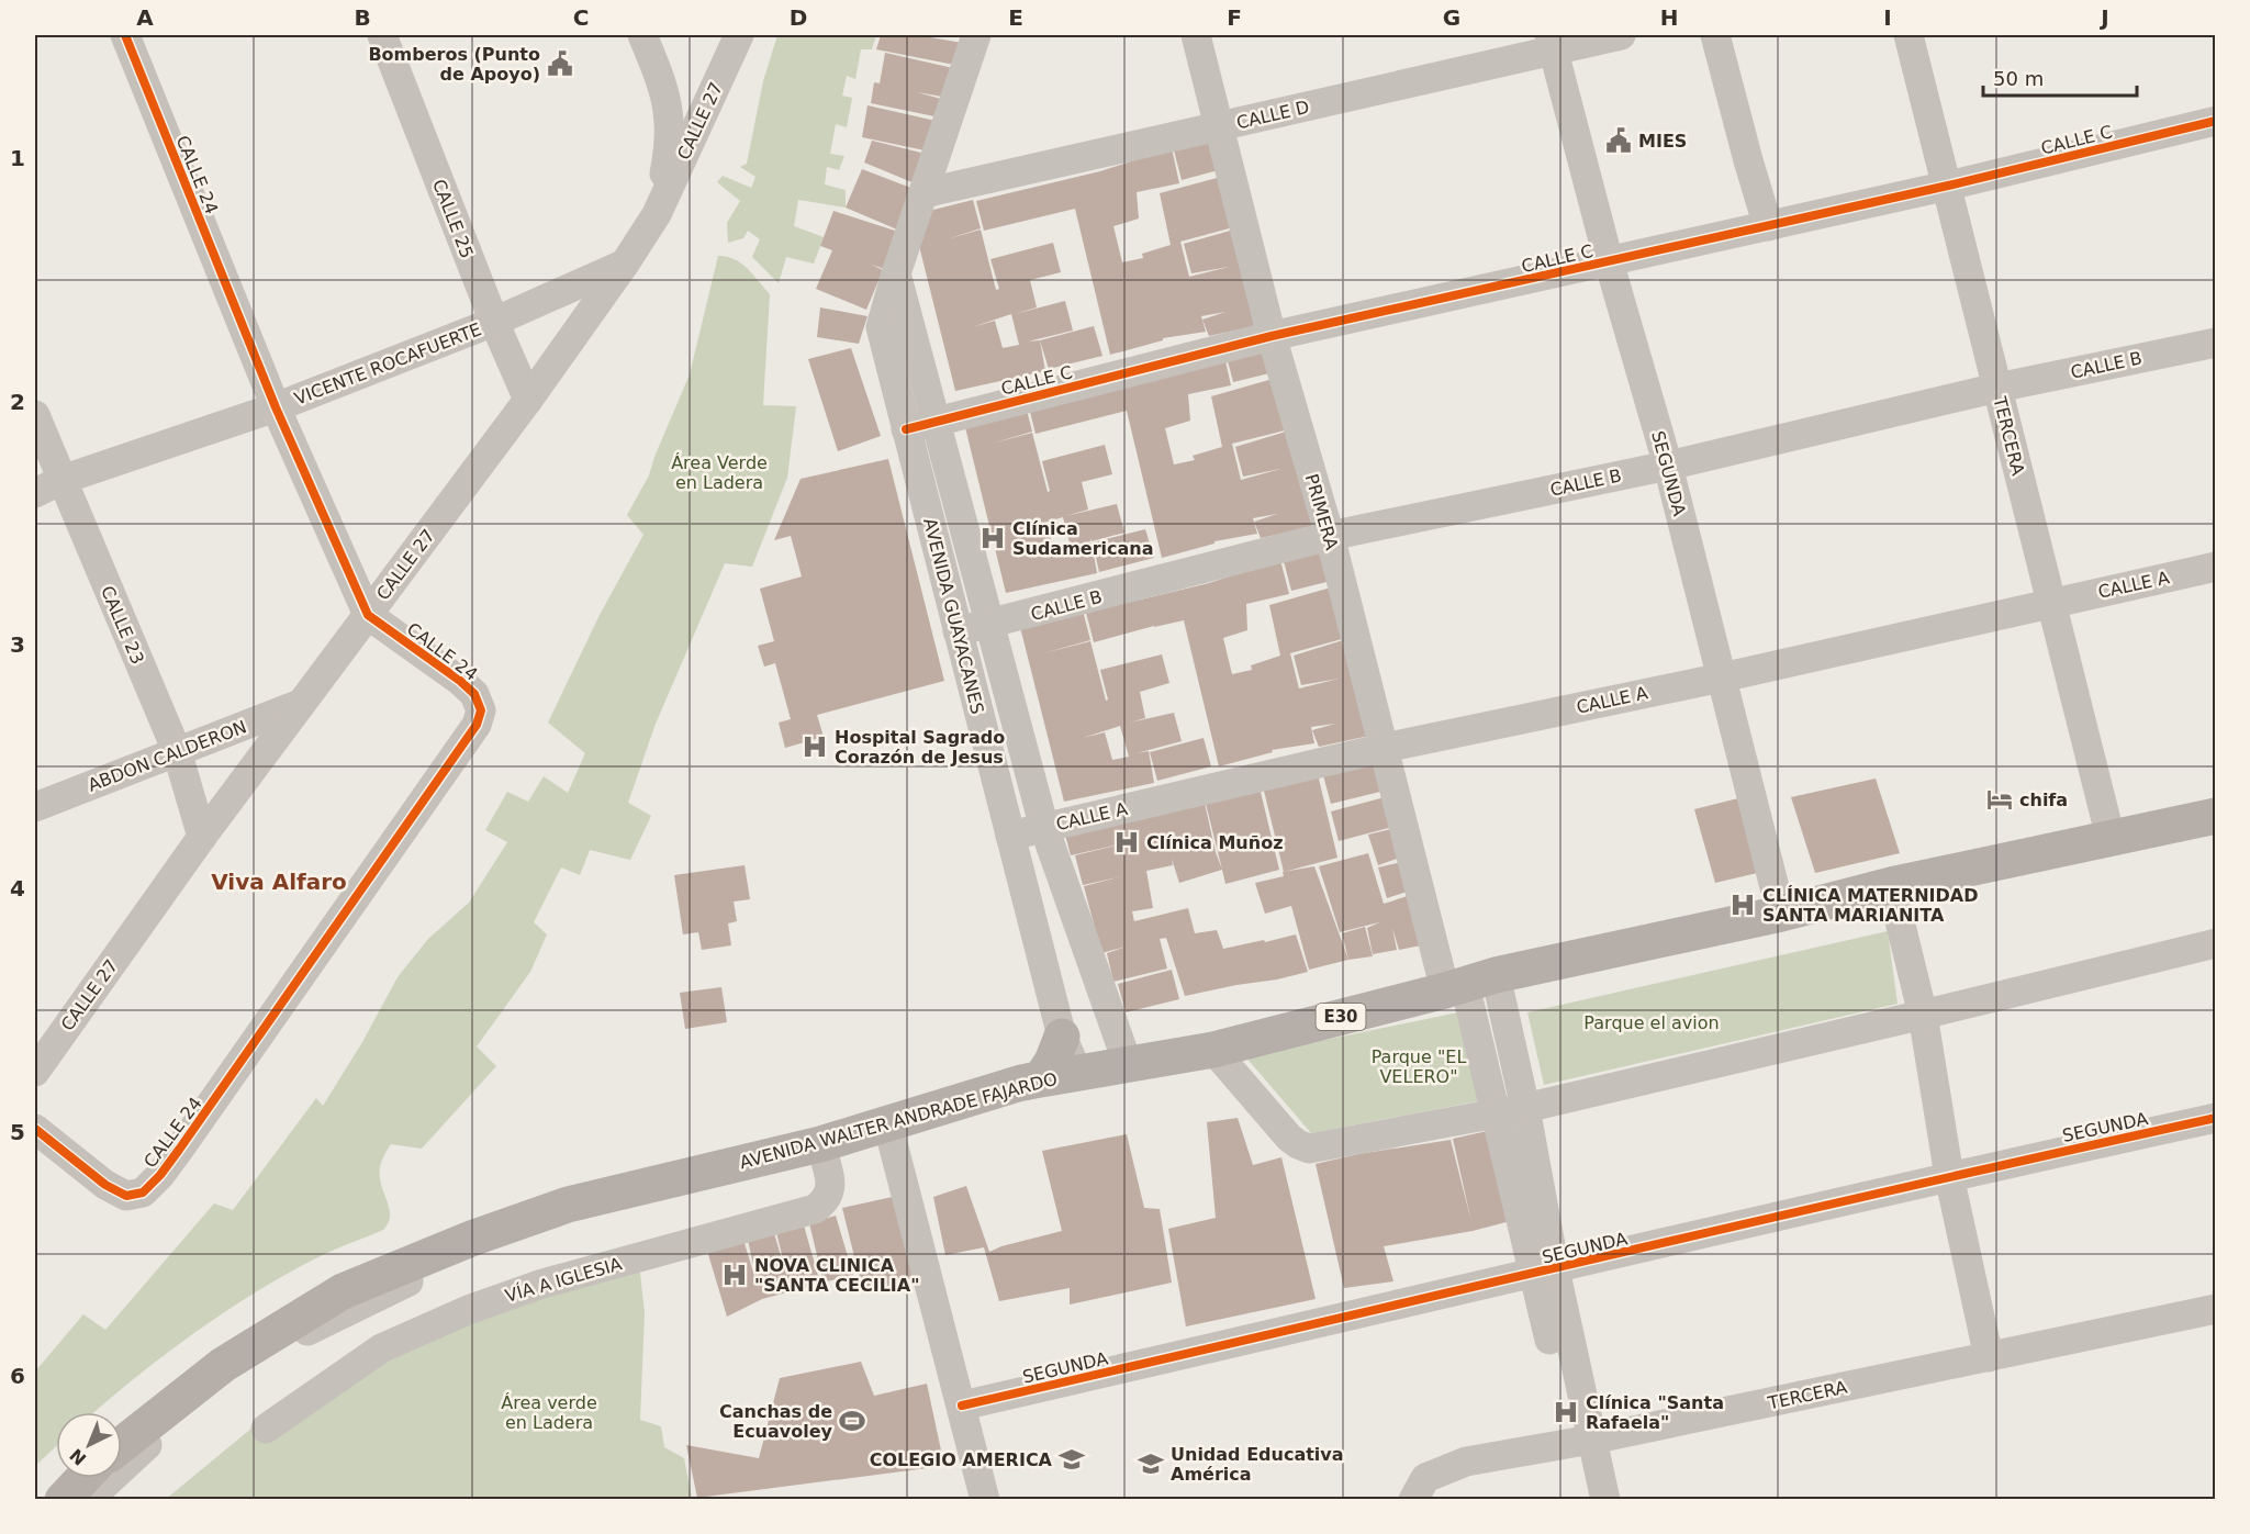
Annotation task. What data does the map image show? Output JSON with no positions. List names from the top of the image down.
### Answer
{
  "streets": {
    "main road": ["E30", "AVENIDA WALTER ANDRADE FAJARDO"],
    "street": [
      "CALLE D",
      "CALLE 27",
      "CALLE C",
      "CALLE 24",
      "CALLE 25",
      "VICENTE ROCAFUERTE",
      "CALLE B",
      "TERCERA",
      "SEGUNDA",
      "PRIMERA",
      "CALLE A",
      "AVENIDA GUAYACANES",
      "CALLE 23",
      "ABDON CALDERON",
      "VÍA A IGLESIA"
    ]
  },
  "crossings": [
    ["CALLE D", "SEGUNDA"],
    ["CALLE D", "PRIMERA"],
    ["CALLE D", "AVENIDA GUAYACANES"],
    ["CALLE 27", "CALLE 24"],
    ["CALLE 27", "CALLE 25"],
    ["CALLE 27", "VICENTE ROCAFUERTE"],
    ["CALLE 27", "CALLE 23"],
    ["CALLE 27", "ABDON CALDERON"],
    ["CALLE C", "TERCERA"],
    ["CALLE C", "SEGUNDA"],
    ["CALLE C", "PRIMERA"],
    ["CALLE C", "AVENIDA GUAYACANES"],
    ["CALLE 24", "VICENTE ROCAFUERTE"],
    ["CALLE 25", "VICENTE ROCAFUERTE"],
    ["VICENTE ROCAFUERTE", "CALLE 23"],
    ["CALLE B", "TERCERA"],
    ["CALLE B", "SEGUNDA"],
    ["CALLE B", "PRIMERA"],
    ["CALLE B", "AVENIDA GUAYACANES"],
    ["TERCERA", "PRIMERA"],
    ["TERCERA", "CALLE A"],
    ["TERCERA", "AVENIDA WALTER ANDRADE FAJARDO"],
    ["SEGUNDA", "PRIMERA"],
    ["SEGUNDA", "CALLE A"],
    ["SEGUNDA", "AVENIDA WALTER ANDRADE FAJARDO"],
    ["PRIMERA", "CALLE A"],
    ["PRIMERA", "AVENIDA WALTER ANDRADE FAJARDO"],
    ["CALLE A", "AVENIDA GUAYACANES"],
    ["AVENIDA GUAYACANES", "AVENIDA WALTER ANDRADE FAJARDO"],
    ["CALLE 23", "ABDON CALDERON"],
    ["AVENIDA WALTER ANDRADE FAJARDO", "VÍA A IGLESIA"]
  ],
  "districts": ["Viva Alfaro"],
  "parks": [
    "Área Verde en Ladera",
    "Parque el avion",
    "Parque \"EL VELERO\"",
    "Área verde en Ladera"
  ],
  "places": {
    "public building": ["Bomberos (Punto de Apoyo)", "MIES"],
    "hospital": [
      "Clínica Sudamericana",
      "Hospital Sagrado Corazón de Jesus",
      "Clínica Muñoz",
      "CLÍNICA MATERNIDAD SANTA MARIANITA",
      "NOVA CLINICA \"SANTA CECILIA\"",
      "Clínica \"Santa Rafaela\""
    ],
    "hotel": ["chifa"],
    "sports": ["Canchas de Ecuavoley"],
    "school or university": ["COLEGIO AMERICA", "Unidad Educativa América"]
  },
  "scale_bar": "50 m",
  "north": "bottom left",
  "grid": {
    "columns": [
      "A",
      "B",
      "C",
      "D",
      "E",
      "F",
      "G",
      "H",
      "I",
      "J"
    ],
    "rows": [
      "1",
      "2",
      "3",
      "4",
      "5",
      "6"
    ]
  }
}
